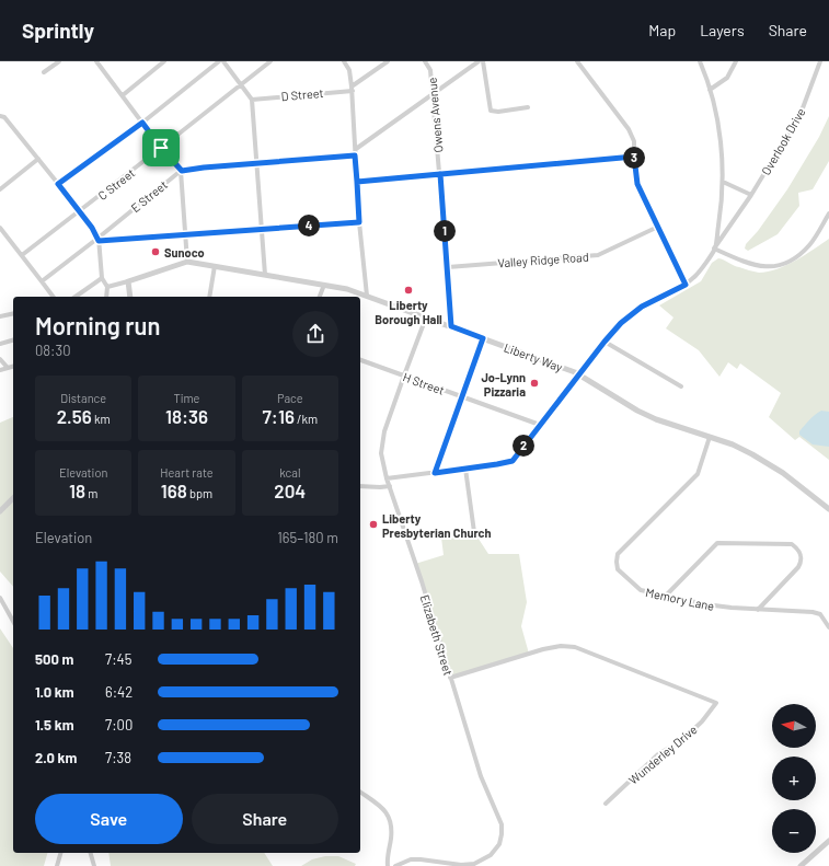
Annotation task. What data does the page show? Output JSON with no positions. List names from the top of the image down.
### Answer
{
  "streets": {
    "street": [
      "D Street",
      "Owens Avenue",
      "Overlook Drive",
      "C Street",
      "E Street",
      "Valley Ridge Road",
      "Liberty Way",
      "H Street",
      "Memory Lane",
      "Elizabeth Street",
      "Wunderley Drive"
    ]
  },
  "crossings": [
    ["Owens Avenue", "Valley Ridge Road"],
    ["Owens Avenue", "Liberty Way"],
    ["Overlook Drive", "Liberty Way"],
    ["Overlook Drive", "H Street"],
    ["Overlook Drive", "Elizabeth Street"],
    ["Liberty Way", "Memory Lane"],
    ["Liberty Way", "Elizabeth Street"],
    ["H Street", "Elizabeth Street"],
    ["Elizabeth Street", "Wunderley Drive"]
  ],
  "places": [
    "Sunoco",
    "Liberty Borough Hall",
    "Jo-Lynn Pizzaria",
    "Liberty Presbyterian Church"
  ],
  "north": "left",
  "page": {
    "header": "Sprintly",
    "nav": ["Map", "Layers", "Share"],
    "pins": [
      "3",
      "4",
      "1",
      "2"
    ],
    "heading": ["Morning run", "08:30"],
    "stats": [
      ["Distance", "2.56 km"],
      ["Time", "18:36"],
      ["Pace", "7:16 /km"],
      ["Elevation", "18 m"],
      ["Heart rate", "168 bpm"],
      ["kcal", "204"]
    ],
    "chart": ["Elevation", "165–180 m"],
    "list": [
      {
        "name": "500 m",
        "note": "7:45"
      },
      {
        "name": "1.0 km",
        "note": "6:42"
      },
      {
        "name": "1.5 km",
        "note": "7:00"
      },
      {
        "name": "2.0 km",
        "note": "7:38"
      }
    ],
    "map_buttons": ["+", "−"],
    "buttons": ["Save", "Share"]
  }
}
